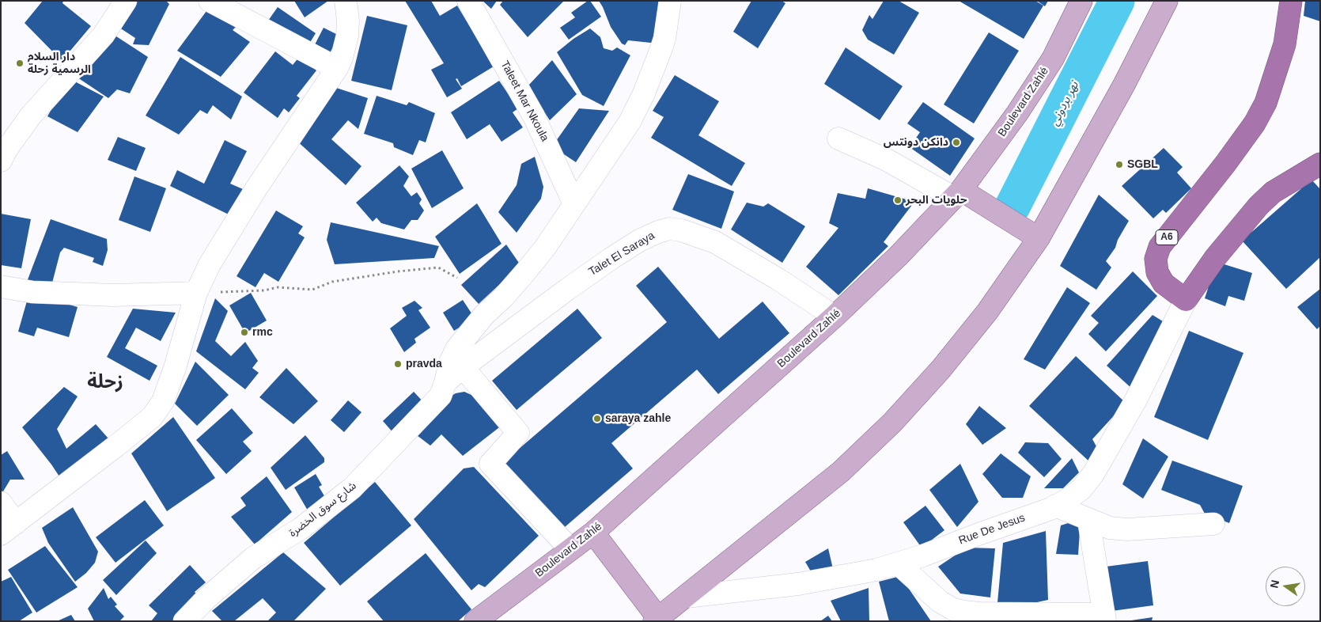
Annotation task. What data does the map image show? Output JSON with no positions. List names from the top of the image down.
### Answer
{
  "streets": {
    "highway": ["A6"],
    "main road": ["Boulevard Zahlé"],
    "street": [
      "Taleet Mar Nkoula",
      "Talet El Saraya",
      "شارع سوق الخضرة",
      "Rue De Jesus"
    ]
  },
  "crossings": [
    ["Boulevard Zahlé", "Talet El Saraya"],
    ["A6", "Rue De Jesus"],
    ["Talet El Saraya", "شارع سوق الخضرة"]
  ],
  "districts": ["زحلة"],
  "water": ["نهر بردوني"],
  "places": [
    "دار السلام الرسمية زحلة",
    "دانكن دونتس",
    "SGBL",
    "حلويات البحر",
    "rmc",
    "pravda",
    "saraya zahle"
  ],
  "north": "left"
}
